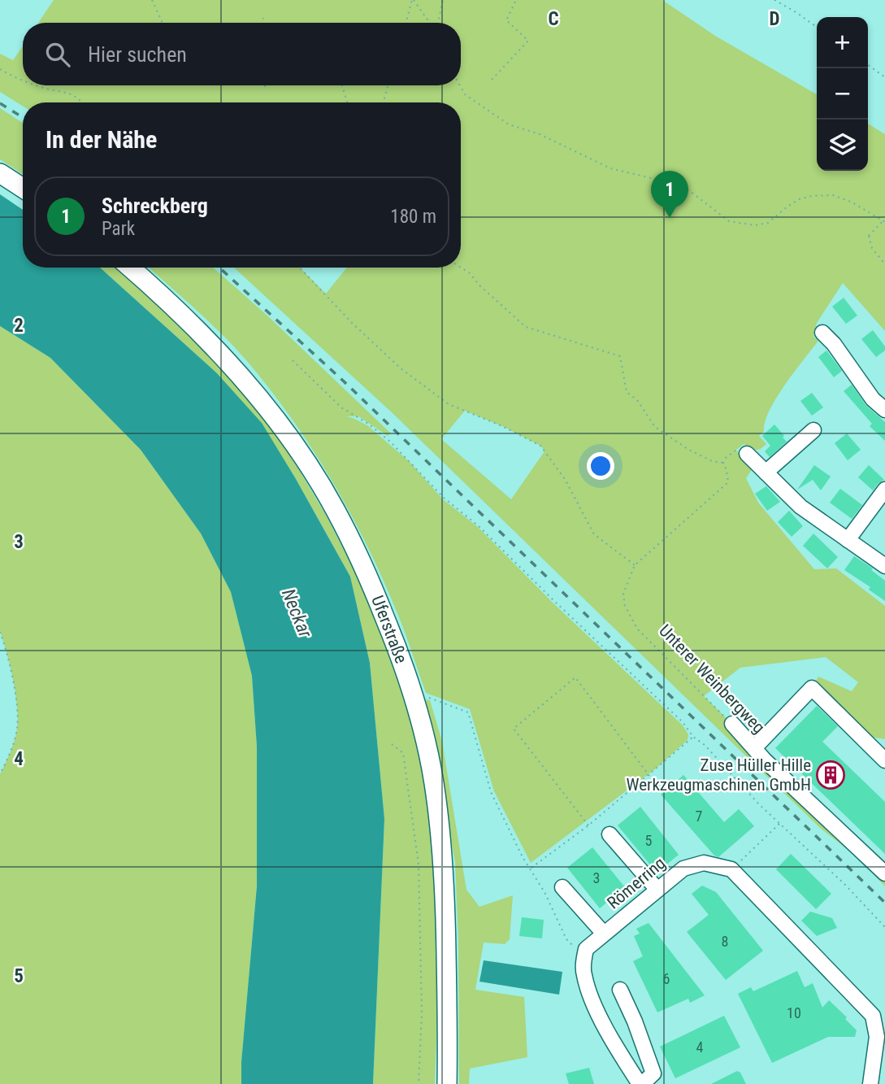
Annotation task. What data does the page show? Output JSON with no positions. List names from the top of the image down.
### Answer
{
  "streets": {
    "main road": ["Uferstraße"],
    "street": ["Unterer Weinbergweg", "Römerring"]
  },
  "water": ["Neckar"],
  "places": {
    "building": ["Zuse Hüller Hille Werkzeugmaschinen GmbH"]
  },
  "house_numbers": [
    "7",
    "5",
    "3",
    "8",
    "6",
    "10",
    "4"
  ],
  "page": {
    "map_buttons": ["+", "−"],
    "search": "Hier suchen",
    "heading": "In der Nähe",
    "pins": "1",
    "list": [
      {
        "mark": "1",
        "name": "Schreckberg",
        "note": "Park",
        "value": "180 m"
      }
    ]
  },
  "grid": {
    "columns": ["C", "D"],
    "rows": [
      "2",
      "3",
      "4",
      "5"
    ]
  }
}
